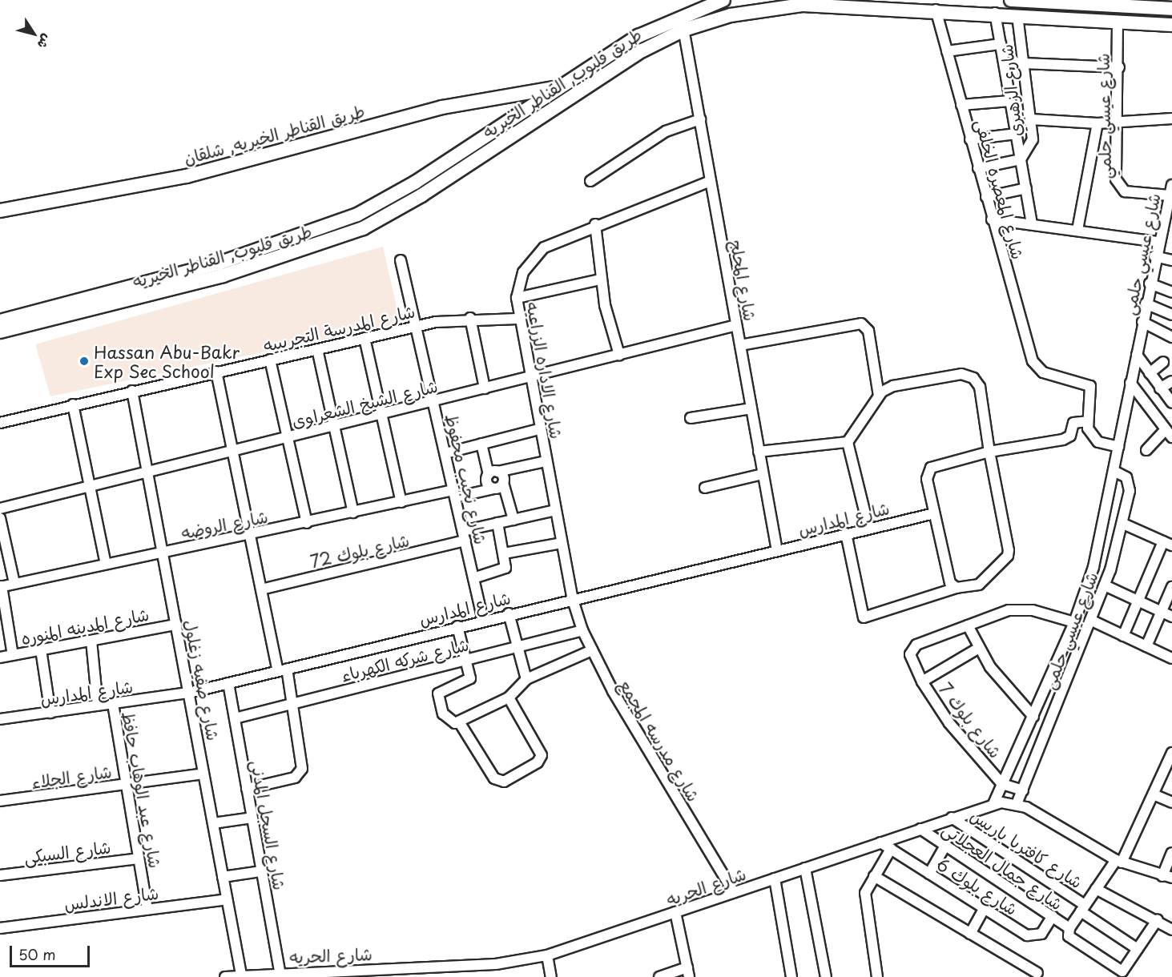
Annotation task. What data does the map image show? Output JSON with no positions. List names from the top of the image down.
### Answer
{
  "streets": {
    "main road": ["طريق قليوب, القناطر الخيريه", "طريق القناطر الخيريه, شلقان"],
    "street": [
      "شارع الزهيري",
      "شارع عيسي حلمي",
      "شارع المعصره الخلفى",
      "شارع عيسي حلمى",
      "شارع المحلج",
      "شارع المدرسة التجريبيه",
      "شارع الاداره الزراعيه",
      "شارع الشيخ الشعراوى",
      "شارع نجيب محفوظ",
      "شارع المدارس",
      "شارع الروضه",
      "شارع بلوك 72",
      "شارع المدينه المنوره",
      "شارع شركه الكهرباء",
      "شارع صفيه زغلول",
      "شارع بلوك 7",
      "شارع مدرسه المجمع",
      "شارع الجلاء",
      "شارع عبد الوهاب حافظ",
      "شارع السجل المدنى",
      "شارع كافتريا باريس",
      "شارع السبكى",
      "شارع جمال العجلاتى",
      "شارع الحريه",
      "شارع بلوك 6",
      "شارع الاندلس"
    ]
  },
  "crossings": [
    ["طريق قليوب, القناطر الخيريه", "شارع الزهيري"],
    ["طريق قليوب, القناطر الخيريه", "شارع عيسي حلمي"],
    ["طريق قليوب, القناطر الخيريه", "طريق القناطر الخيريه, شلقان"],
    ["طريق قليوب, القناطر الخيريه", "شارع المعصره الخلفى"],
    ["طريق قليوب, القناطر الخيريه", "شارع المحلج"],
    ["شارع عيسي حلمي", "شارع عيسي حلمى"],
    ["شارع عيسي حلمى", "شارع بلوك 7"],
    ["شارع عيسي حلمى", "شارع الحريه"],
    ["شارع المحلج", "شارع الاداره الزراعيه"],
    ["شارع المحلج", "شارع الشيخ الشعراوى"],
    ["شارع المحلج", "شارع المدارس"],
    ["شارع المدرسة التجريبيه", "شارع الاداره الزراعيه"],
    ["شارع المدرسة التجريبيه", "شارع نجيب محفوظ"],
    ["شارع المدرسة التجريبيه", "شارع صفيه زغلول"],
    ["شارع الاداره الزراعيه", "شارع الشيخ الشعراوى"],
    ["شارع الاداره الزراعيه", "شارع المدارس"],
    ["شارع الاداره الزراعيه", "شارع بلوك 72"],
    ["شارع الاداره الزراعيه", "شارع مدرسه المجمع"],
    ["شارع الشيخ الشعراوى", "شارع نجيب محفوظ"],
    ["شارع الشيخ الشعراوى", "شارع صفيه زغلول"],
    ["شارع نجيب محفوظ", "شارع المدارس"],
    ["شارع نجيب محفوظ", "شارع الروضه"],
    ["شارع نجيب محفوظ", "شارع بلوك 72"],
    ["شارع المدارس", "شارع صفيه زغلول"],
    ["شارع المدارس", "شارع مدرسه المجمع"],
    ["شارع المدارس", "شارع عبد الوهاب حافظ"],
    ["شارع المدارس", "شارع السجل المدنى"],
    ["شارع الروضه", "شارع صفيه زغلول"],
    ["شارع المدينه المنوره", "شارع صفيه زغلول"],
    ["شارع شركه الكهرباء", "شارع مدرسه المجمع"],
    ["شارع شركه الكهرباء", "شارع السجل المدنى"],
    ["شارع صفيه زغلول", "شارع الجلاء"],
    ["شارع صفيه زغلول", "شارع الحريه"],
    ["شارع صفيه زغلول", "شارع الاندلس"],
    ["شارع مدرسه المجمع", "شارع الحريه"],
    ["شارع الجلاء", "شارع عبد الوهاب حافظ"],
    ["شارع عبد الوهاب حافظ", "شارع السبكى"],
    ["شارع عبد الوهاب حافظ", "شارع الاندلس"],
    ["شارع السجل المدنى", "شارع الحريه"],
    ["شارع كافتريا باريس", "شارع جمال العجلاتى"],
    ["شارع كافتريا باريس", "شارع الحريه"],
    ["شارع جمال العجلاتى", "شارع الحريه"],
    ["شارع جمال العجلاتى", "شارع بلوك 6"],
    ["شارع الحريه", "شارع بلوك 6"]
  ],
  "places": ["Hassan Abu-Bakr Exp Sec School"],
  "scale_bar": "50 m",
  "north": "bottom right"
}
